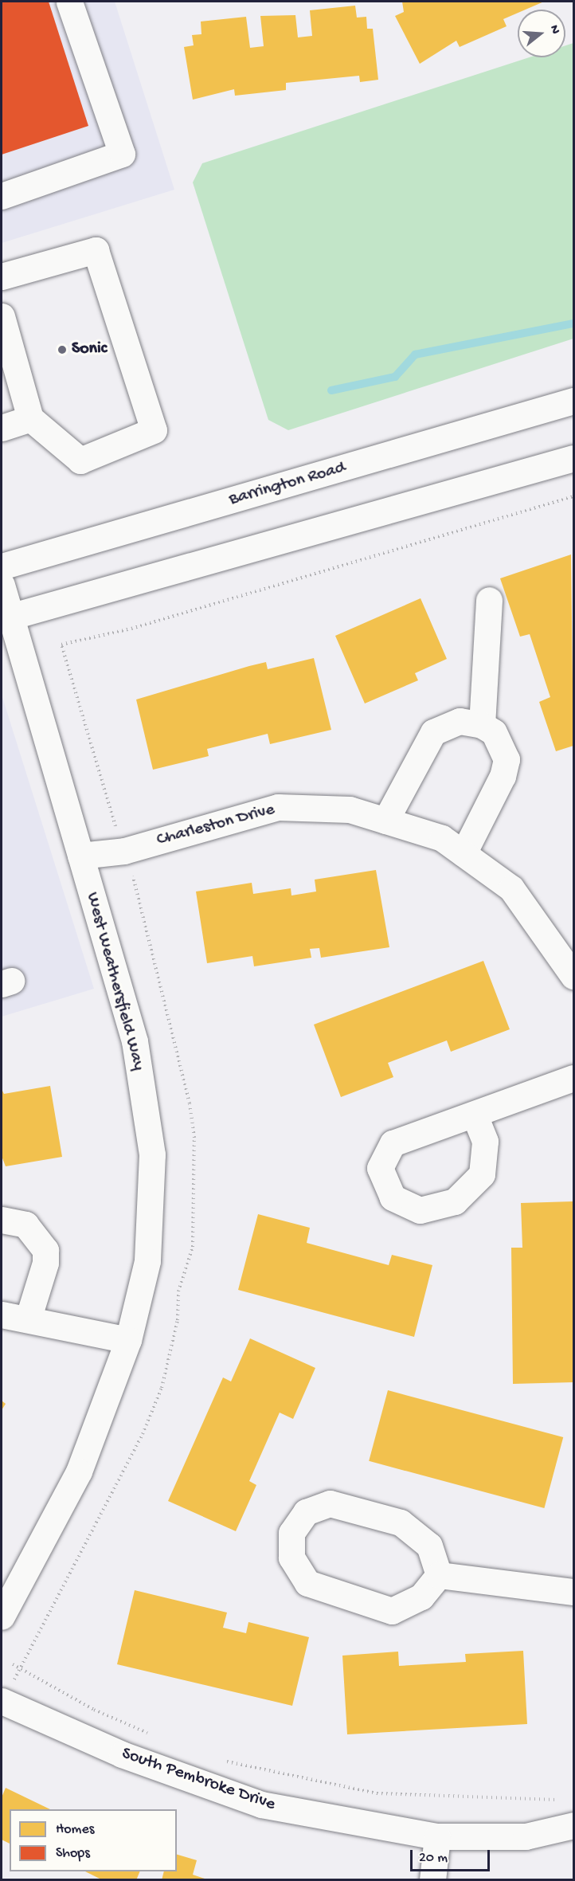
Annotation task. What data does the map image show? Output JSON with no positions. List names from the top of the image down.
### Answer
{
  "streets": {
    "street": [
      "Barrington Road",
      "Charleston Drive",
      "West Weathersfield Way",
      "South Pembroke Drive"
    ]
  },
  "crossings": [
    ["Charleston Drive", "West Weathersfield Way"]
  ],
  "places": ["Sonic"],
  "legend": ["Homes", "Shops"],
  "scale_bar": "20 m",
  "north": "right"
}
